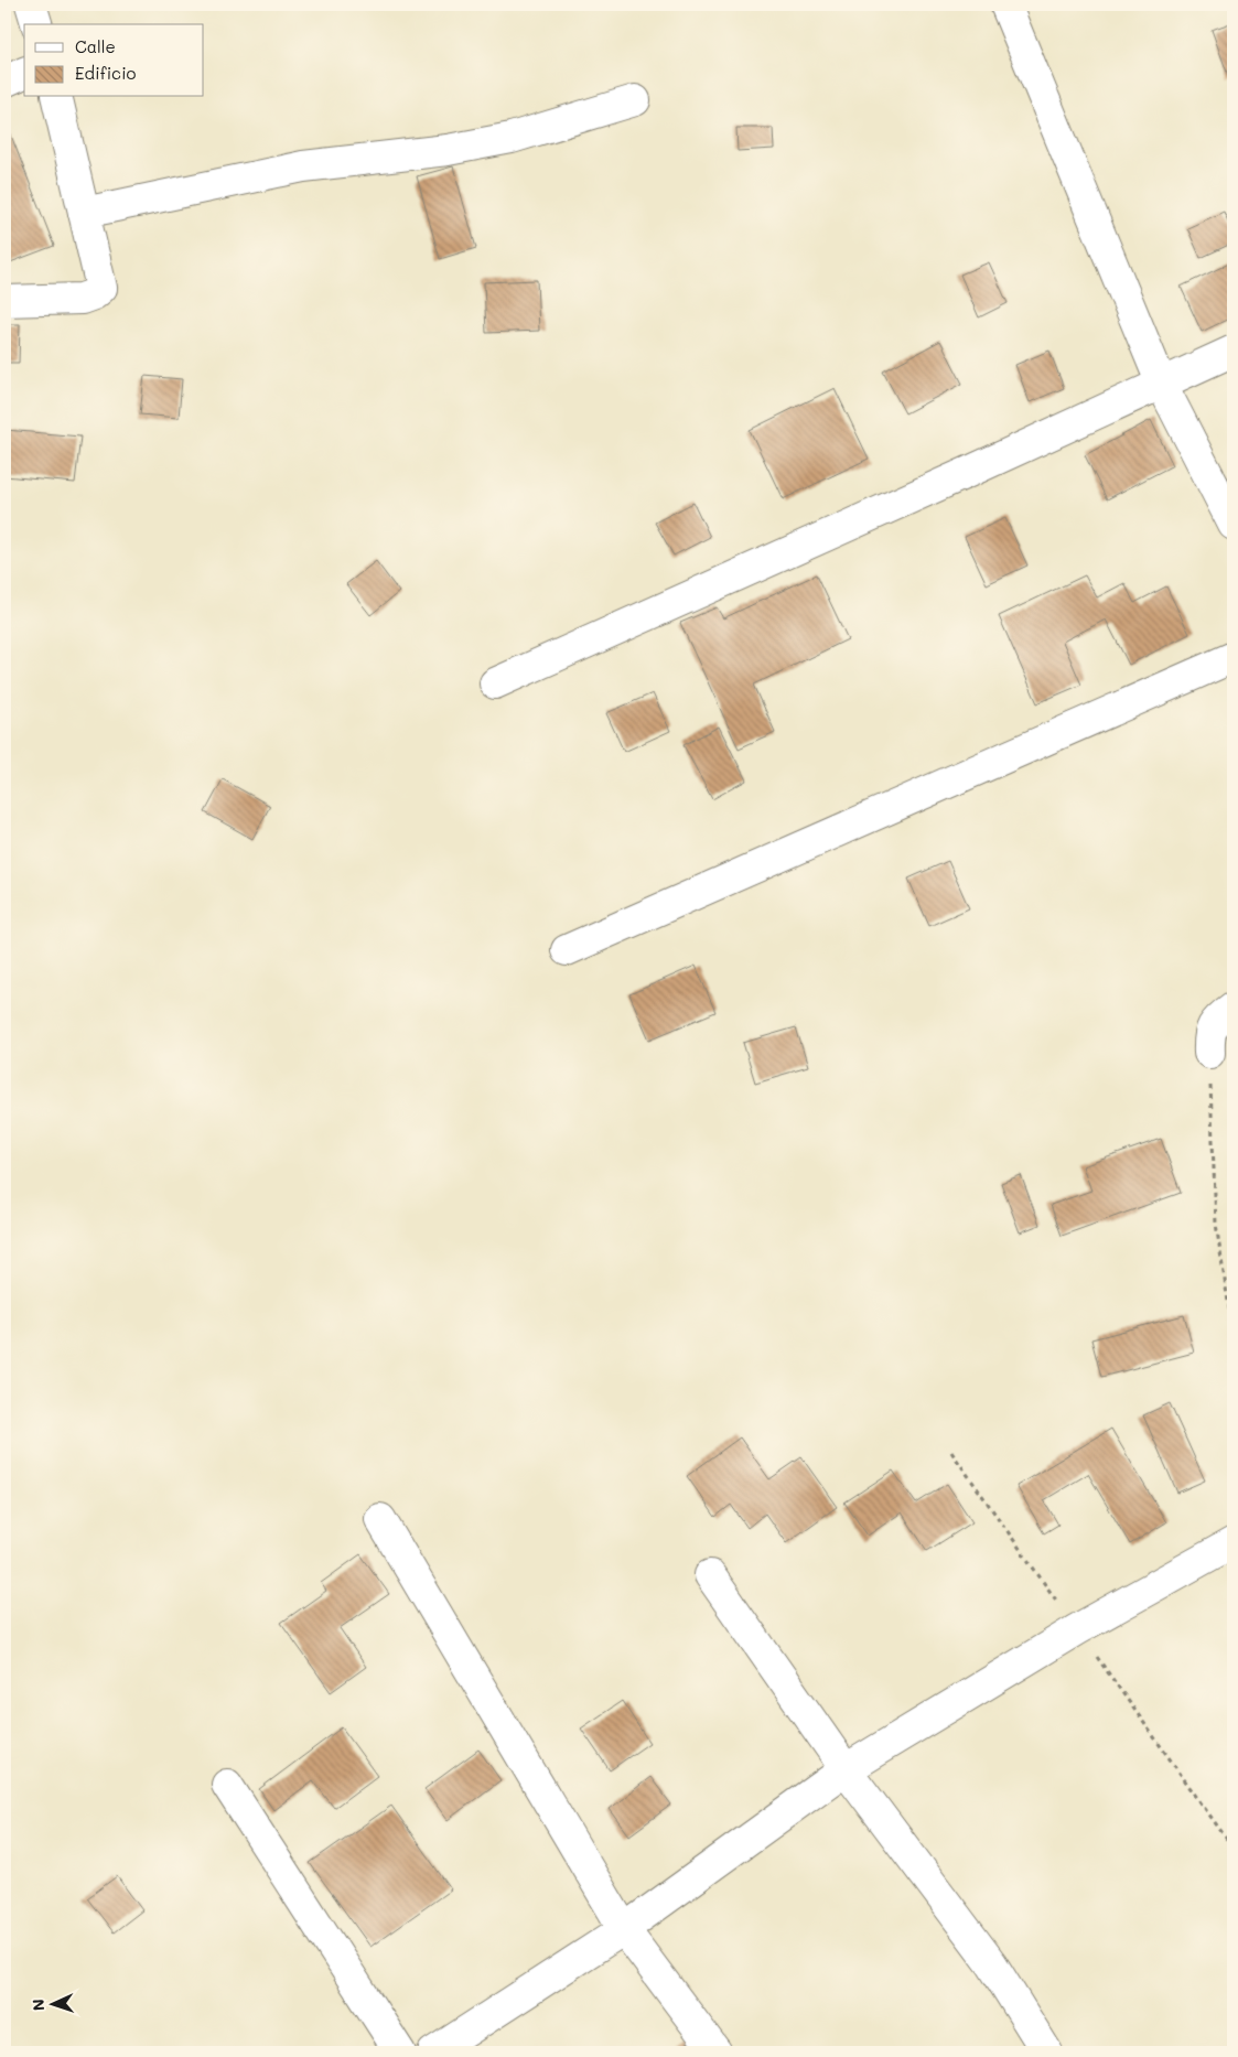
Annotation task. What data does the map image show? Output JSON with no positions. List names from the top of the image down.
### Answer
{
  "legend": ["Calle", "Edificio"],
  "north": "left"
}
